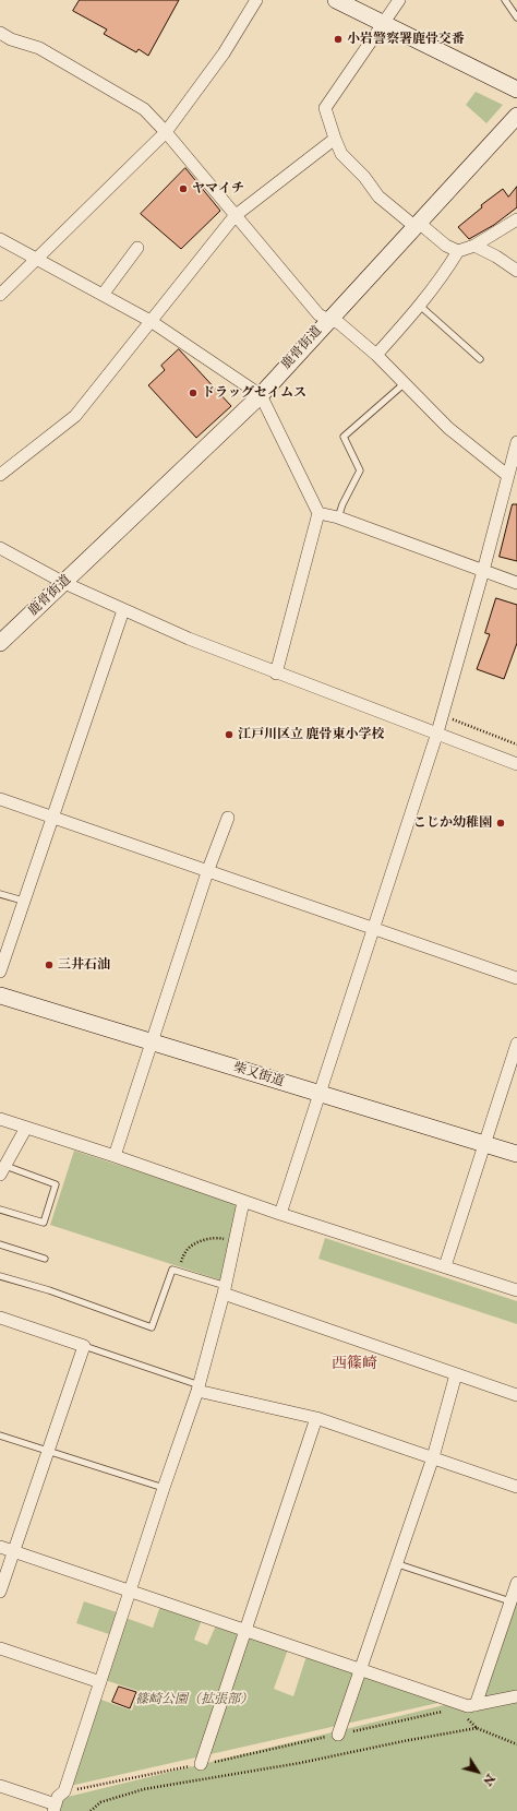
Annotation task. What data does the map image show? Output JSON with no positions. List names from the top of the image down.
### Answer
{
  "streets": {
    "street": ["鹿骨街道", "柴又街道"]
  },
  "districts": ["西篠崎"],
  "parks": ["篠崎公園（拡張部）"],
  "places": [
    "小岩警察署鹿骨交番",
    "ヤマイチ",
    "ドラッグセイムス",
    "江戸川区立 鹿骨東小学校",
    "こじか幼稚園",
    "三井石油"
  ],
  "north": "bottom right"
}
